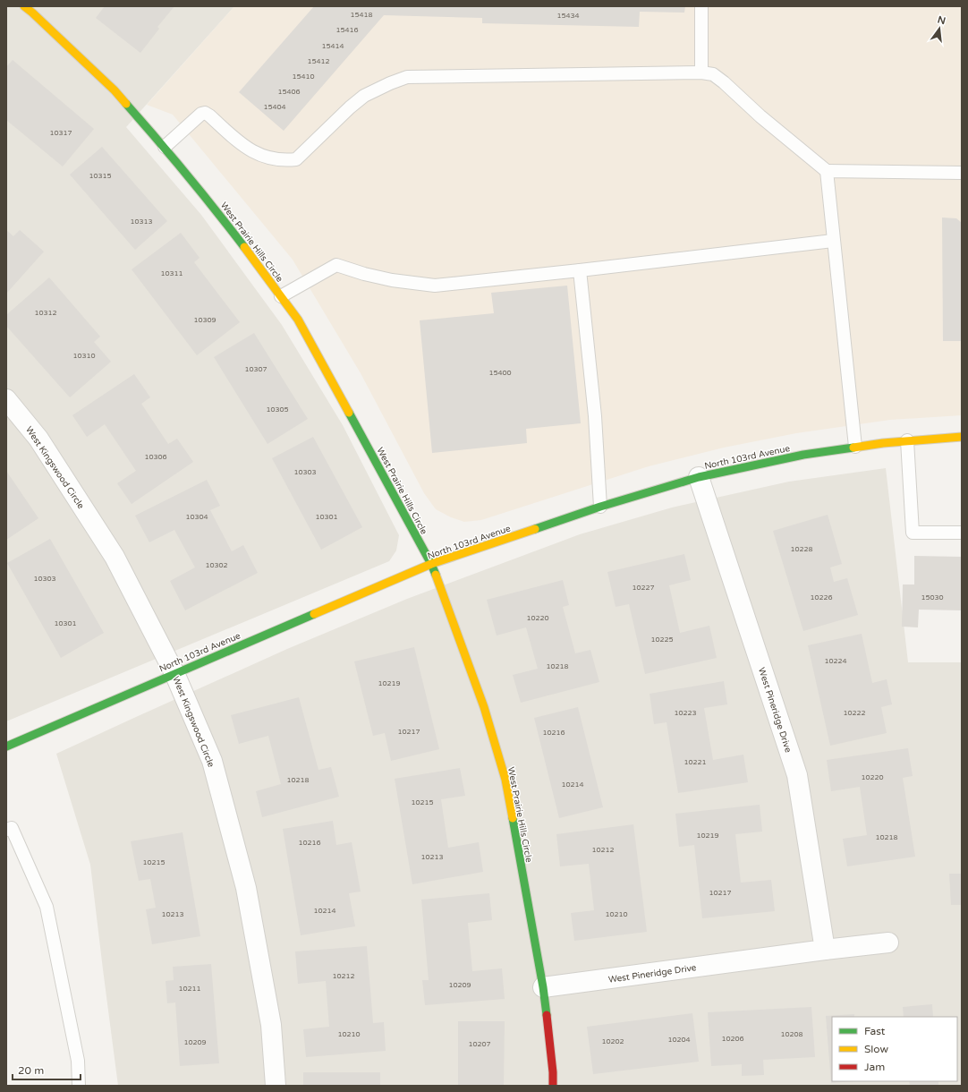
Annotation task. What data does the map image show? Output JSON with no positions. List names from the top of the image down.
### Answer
{
  "streets": {
    "street": [
      "West Prairie Hills Circle",
      "North 103rd Avenue",
      "West Kingswood Circle",
      "West Pineridge Drive"
    ]
  },
  "crossings": [
    ["West Prairie Hills Circle", "North 103rd Avenue"],
    ["West Prairie Hills Circle", "West Pineridge Drive"],
    ["North 103rd Avenue", "West Kingswood Circle"],
    ["North 103rd Avenue", "West Pineridge Drive"]
  ],
  "house_numbers": [
    "15418",
    "15434",
    "15416",
    "15414",
    "15412",
    "15410",
    "15406",
    "15404",
    "10317",
    "10315",
    "10313",
    "10311",
    "10312",
    "10309",
    "10310",
    "10307",
    "15400",
    "10305",
    "10306",
    "10303",
    "10304",
    "10301",
    "10228",
    "10302",
    "10303",
    "10227",
    "10226",
    "15030",
    "10220",
    "10301",
    "10225",
    "10224",
    "10218",
    "10219",
    "10223",
    "10222",
    "10217",
    "10216",
    "10221",
    "10220",
    "10218",
    "10214",
    "10215",
    "10219",
    "10218",
    "10216",
    "10212",
    "10213",
    "10215",
    "10217",
    "10214",
    "10213",
    "10210",
    "10212",
    "10209",
    "10211",
    "10210",
    "10208",
    "10206",
    "10204",
    "10202",
    "10209",
    "10207"
  ],
  "legend": ["Fast", "Slow", "Jam"],
  "scale_bar": "20 m",
  "north": "top"
}
